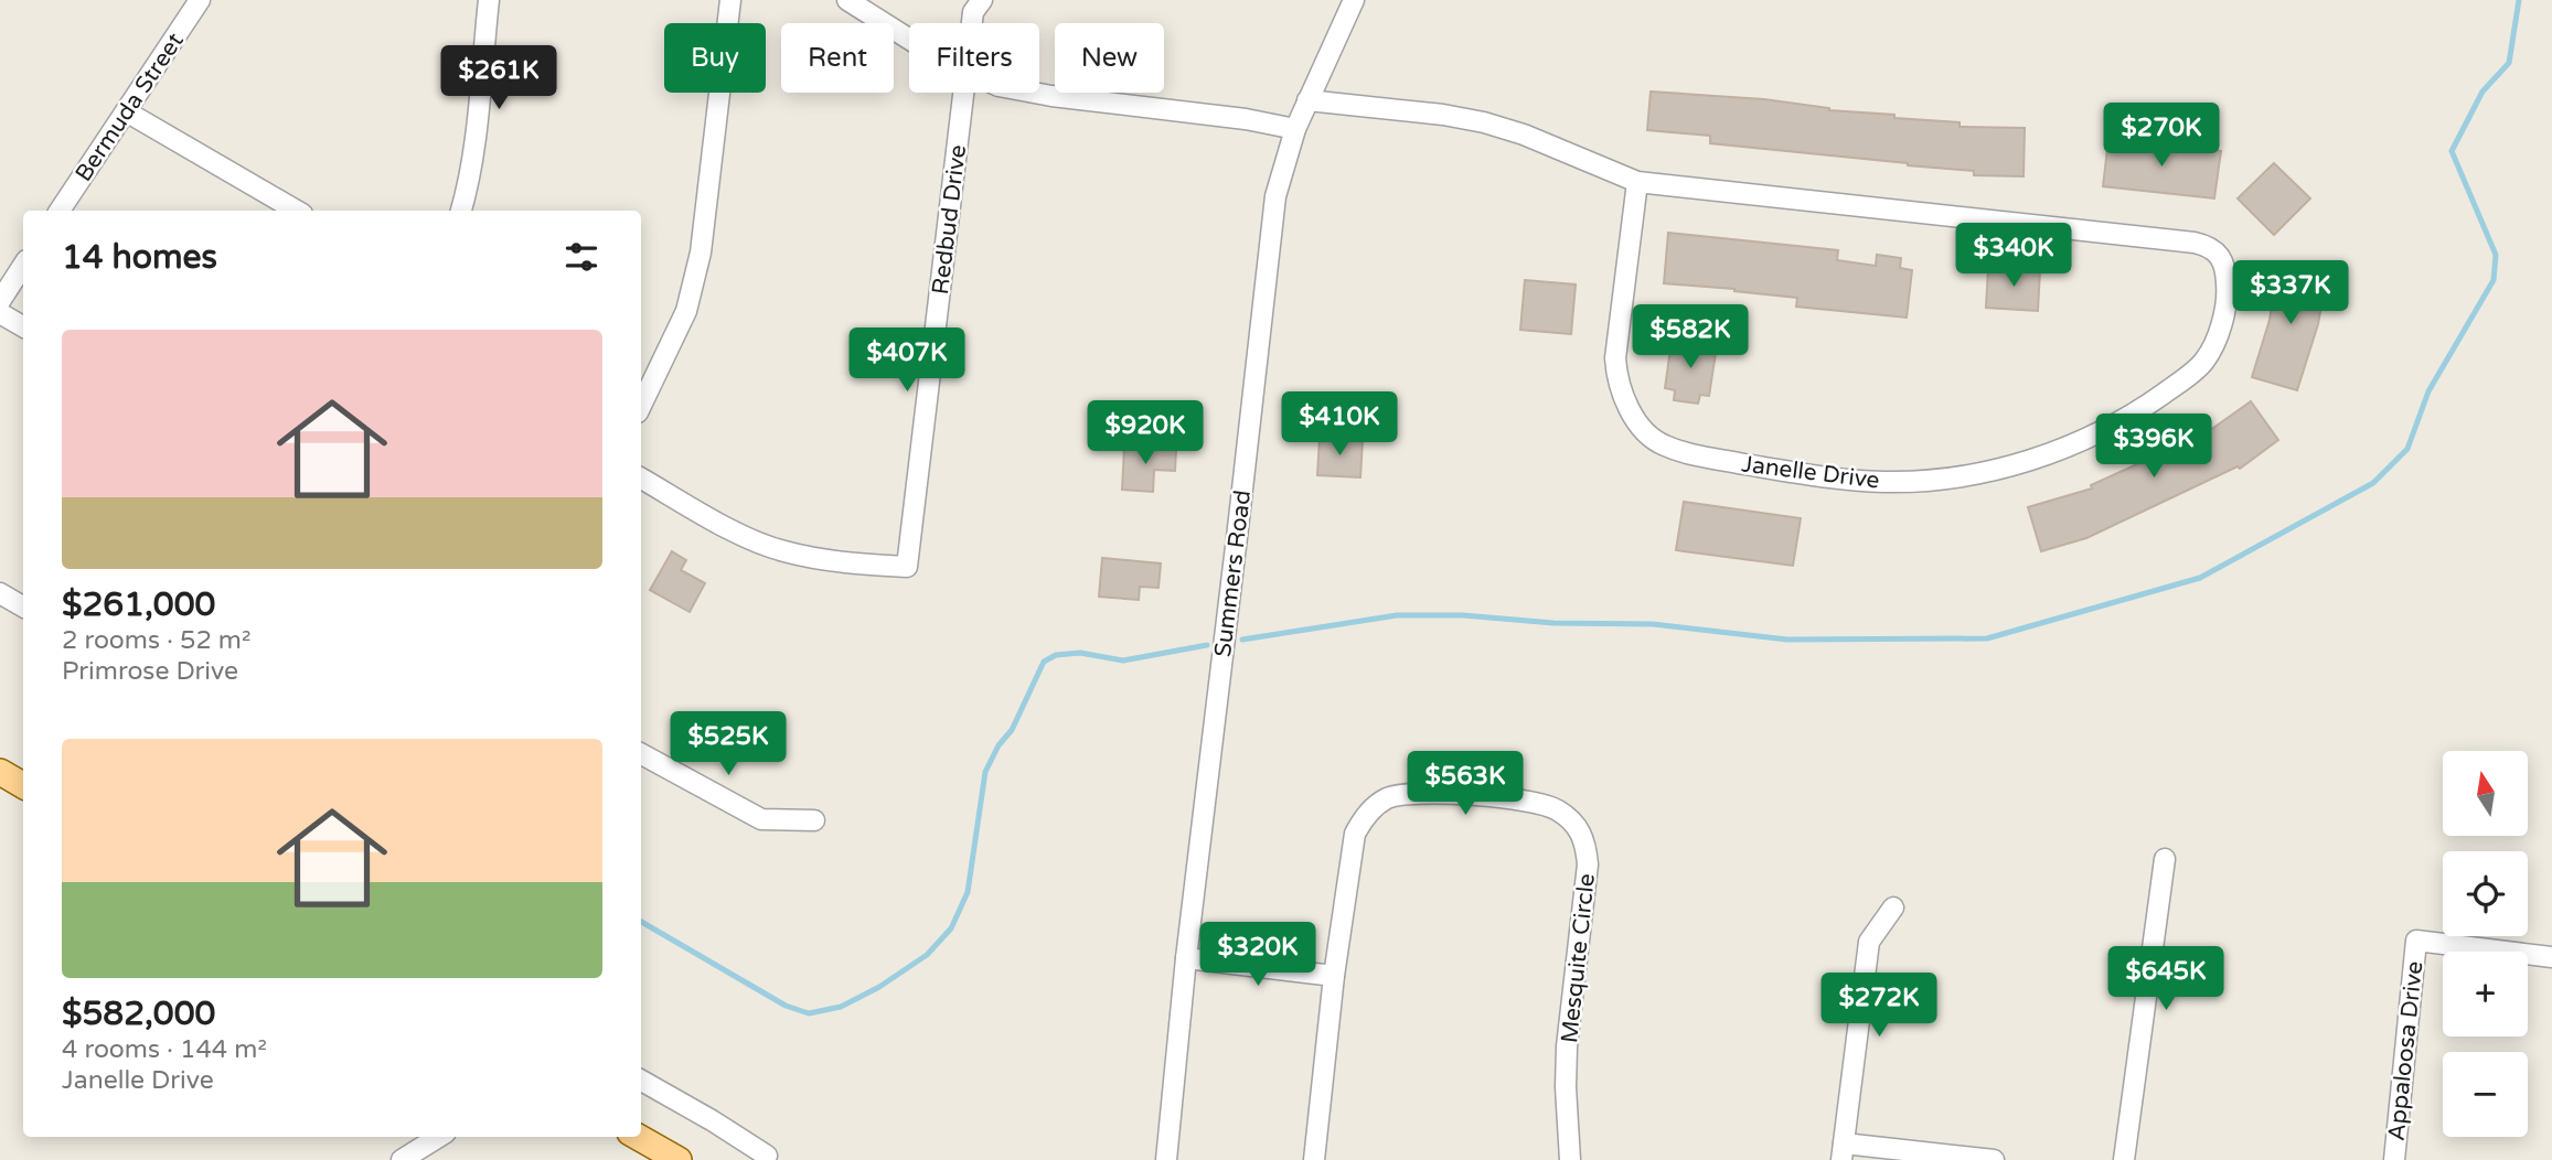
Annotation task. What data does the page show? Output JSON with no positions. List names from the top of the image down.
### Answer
{
  "streets": {
    "street": [
      "Bermuda Street",
      "Redbud Drive",
      "Janelle Drive",
      "Summers Road",
      "Mesquite Circle",
      "Appaloosa Drive"
    ]
  },
  "crossings": [
    ["Janelle Drive", "Summers Road"]
  ],
  "north": "top",
  "page": {
    "chip": [
      "Buy",
      "Rent",
      "Filters",
      "New"
    ],
    "price": [
      "$261K",
      "$270K",
      "$340K",
      "$337K",
      "$582K",
      "$407K",
      "$410K",
      "$920K",
      "$396K",
      "$525K",
      "$563K",
      "$320K",
      "$645K",
      "$272K"
    ],
    "heading": "14 homes",
    "list": [
      {
        "name": "$261,000",
        "note": "2 rooms · 52 m² · Primrose Drive"
      },
      {
        "name": "$582,000",
        "note": "4 rooms · 144 m² · Janelle Drive"
      }
    ],
    "map_buttons": ["+", "−"]
  }
}
